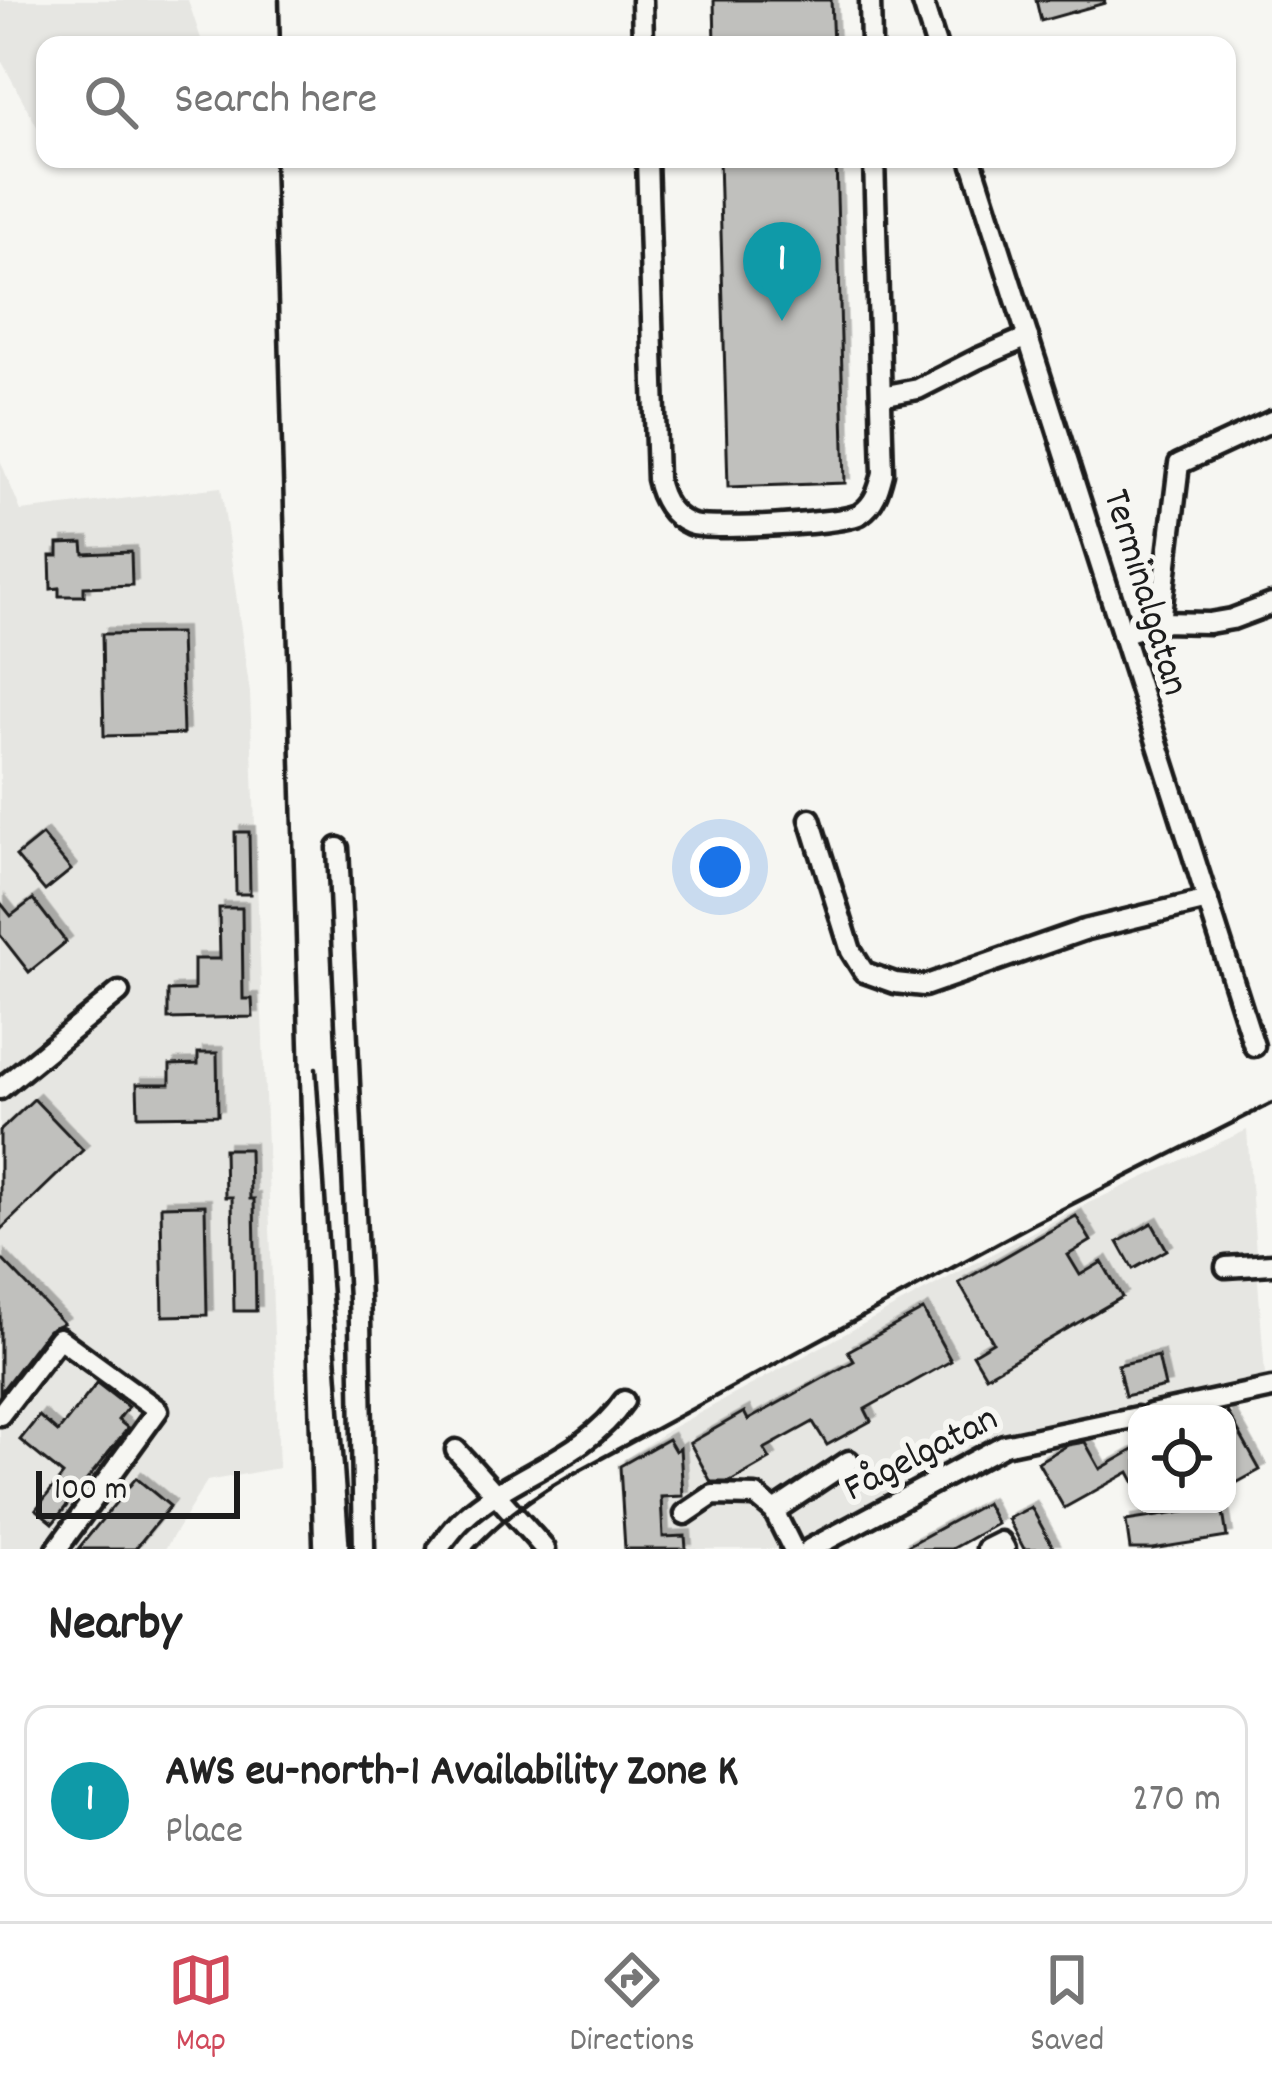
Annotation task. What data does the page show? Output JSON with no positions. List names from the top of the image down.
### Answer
{
  "streets": {
    "street": ["Terminalgatan", "Fågelgatan"]
  },
  "scale_bar": "100 m",
  "page": {
    "search": "Search here",
    "pins": "1",
    "scale": "100 m",
    "heading": "Nearby",
    "list": [
      {
        "mark": "1",
        "name": "AWS eu-north-1 Availability Zone K",
        "note": "Place",
        "value": "270 m"
      }
    ],
    "nav": ["Map", "Directions", "Saved"]
  }
}
